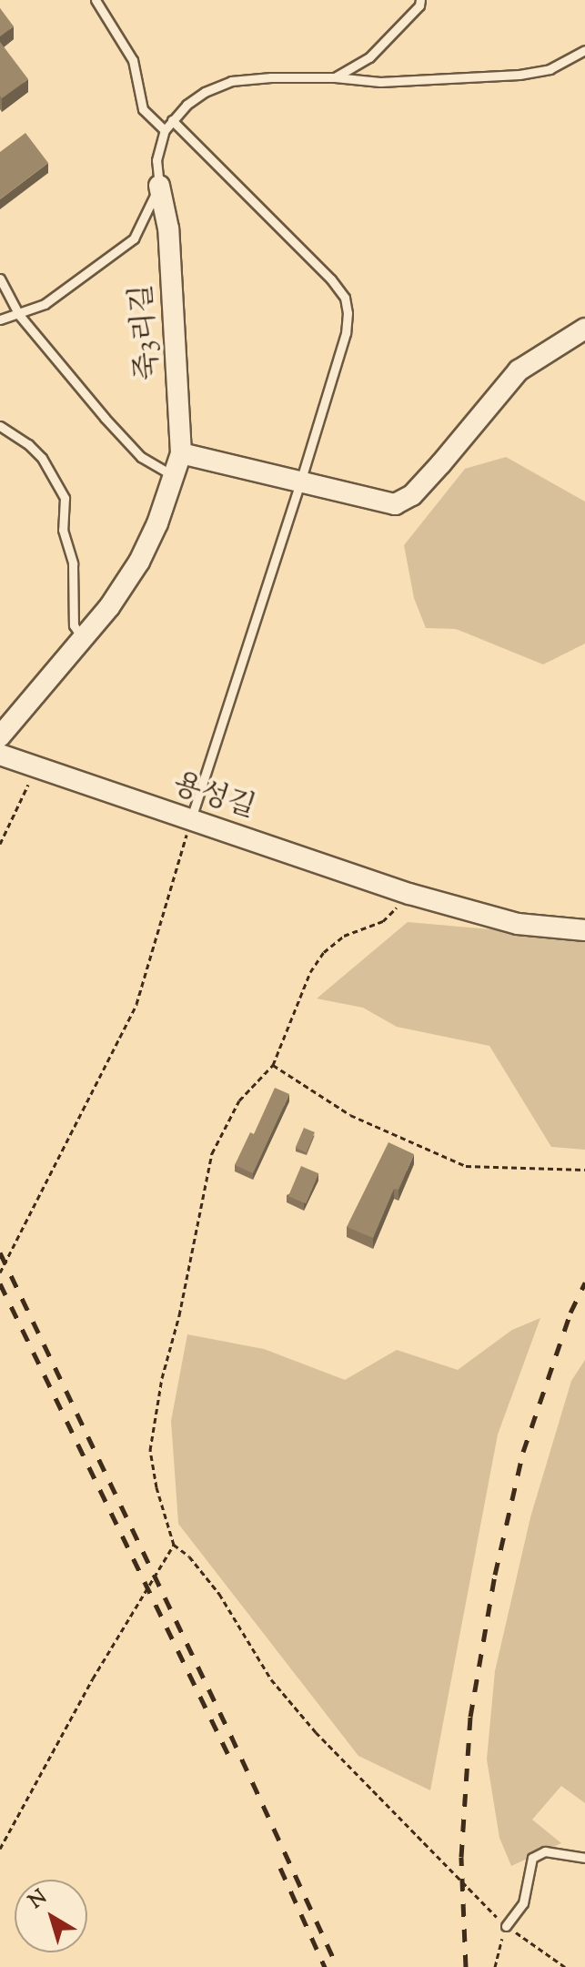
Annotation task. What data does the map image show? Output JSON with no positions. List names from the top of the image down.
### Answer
{
  "streets": {
    "street": ["죽3리길", "용성길"]
  },
  "north": "top left"
}
